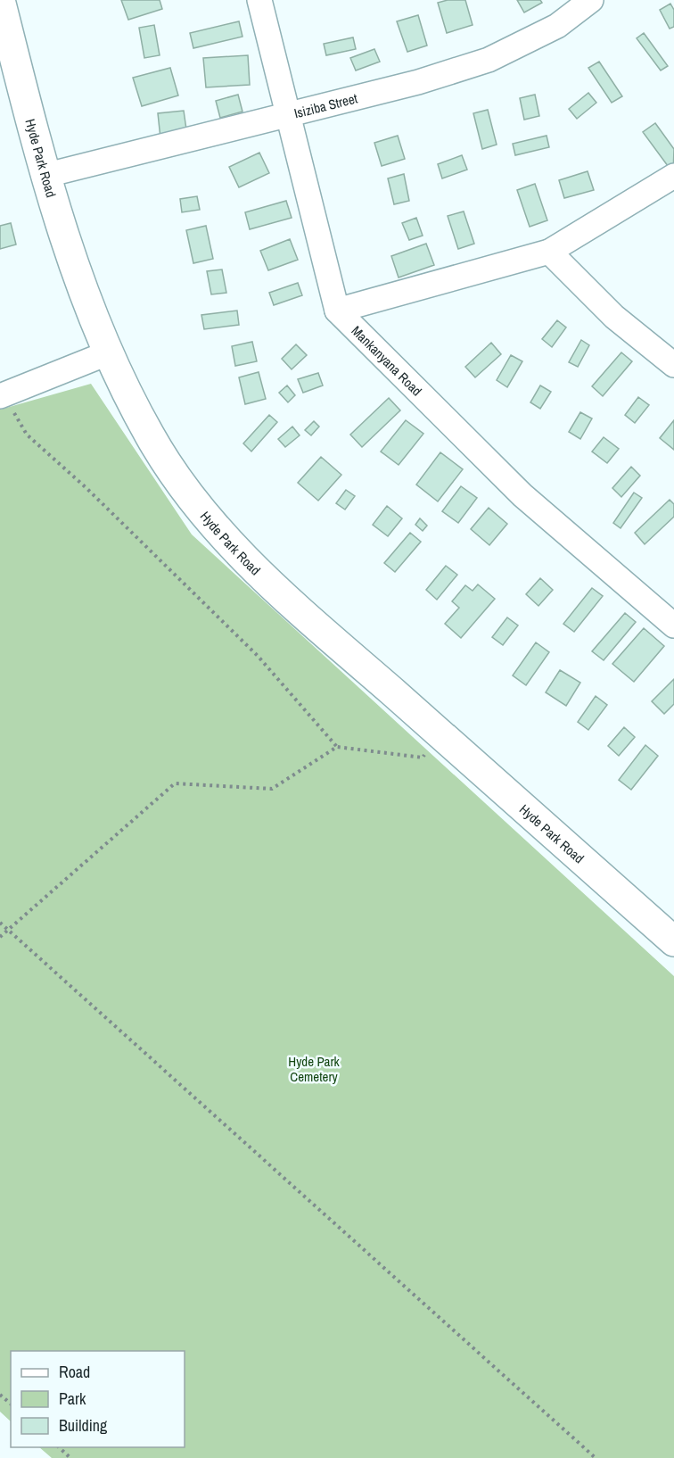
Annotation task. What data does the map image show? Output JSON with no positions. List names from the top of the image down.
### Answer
{
  "streets": {
    "street": ["Isiziba Street", "Hyde Park Road", "Mankanyana Road"]
  },
  "crossings": [
    ["Isiziba Street", "Hyde Park Road"]
  ],
  "parks": ["Hyde Park Cemetery"],
  "legend": ["Road", "Park", "Building"]
}
